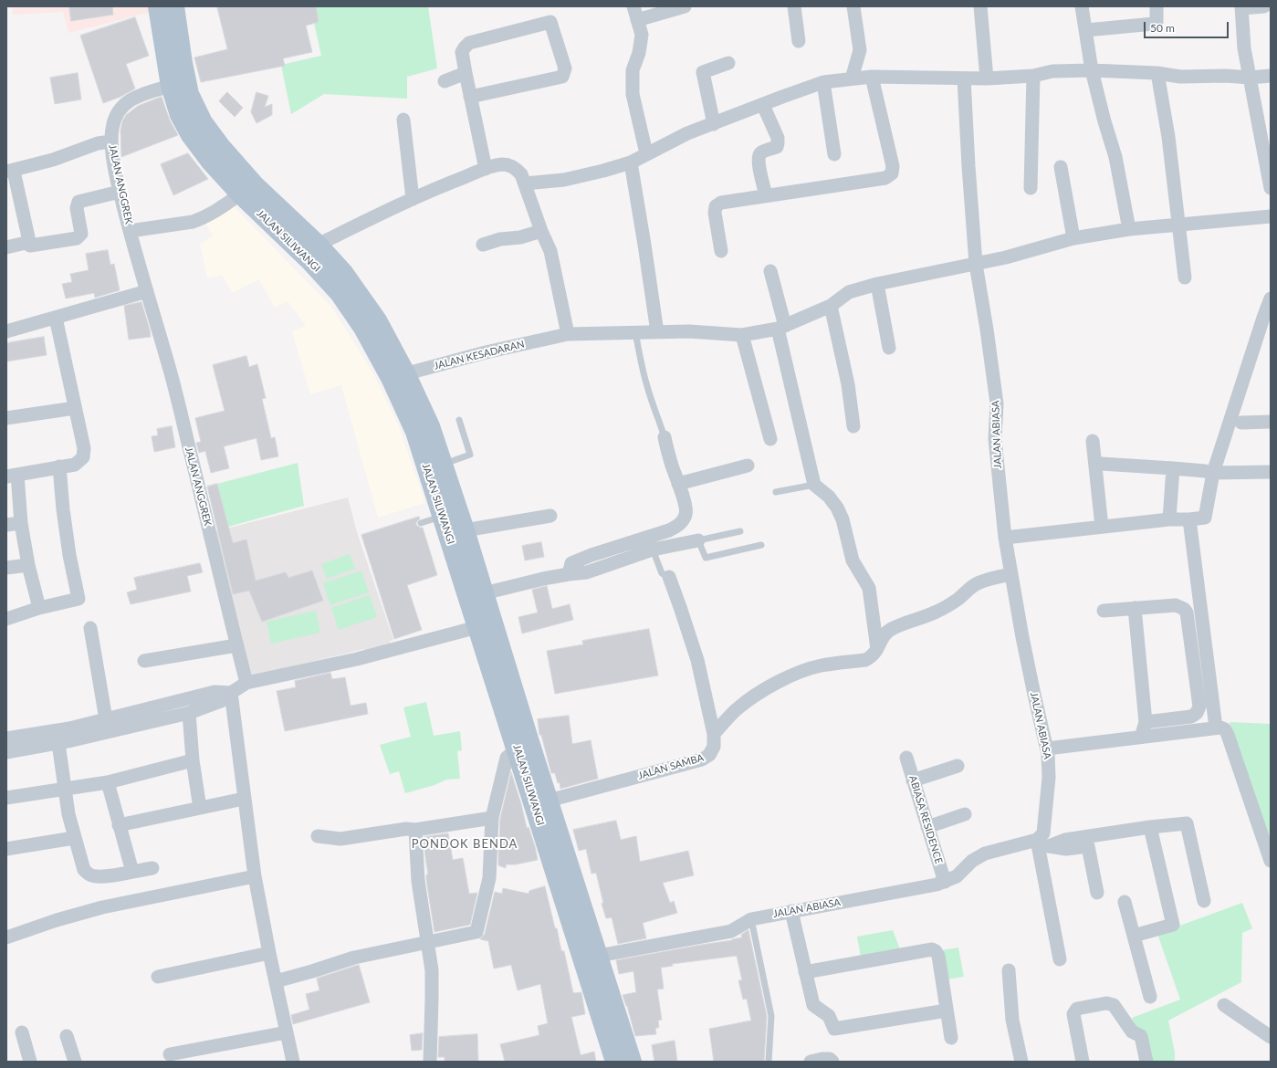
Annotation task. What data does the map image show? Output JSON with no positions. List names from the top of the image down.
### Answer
{
  "streets": {
    "main road": ["JALAN SILIWANGI"],
    "street": [
      "JALAN ANGGREK",
      "JALAN KESADARAN",
      "JALAN ABIASA",
      "JALAN SAMBA",
      "ABIASA RESIDENCE"
    ]
  },
  "crossings": [
    ["JALAN ANGGREK", "JALAN SILIWANGI"],
    ["JALAN SILIWANGI", "JALAN KESADARAN"],
    ["JALAN SILIWANGI", "JALAN ABIASA"],
    ["JALAN SILIWANGI", "JALAN SAMBA"],
    ["JALAN KESADARAN", "JALAN ABIASA"],
    ["JALAN ABIASA", "ABIASA RESIDENCE"]
  ],
  "districts": ["PONDOK BENDA"],
  "scale_bar": "50 m"
}
